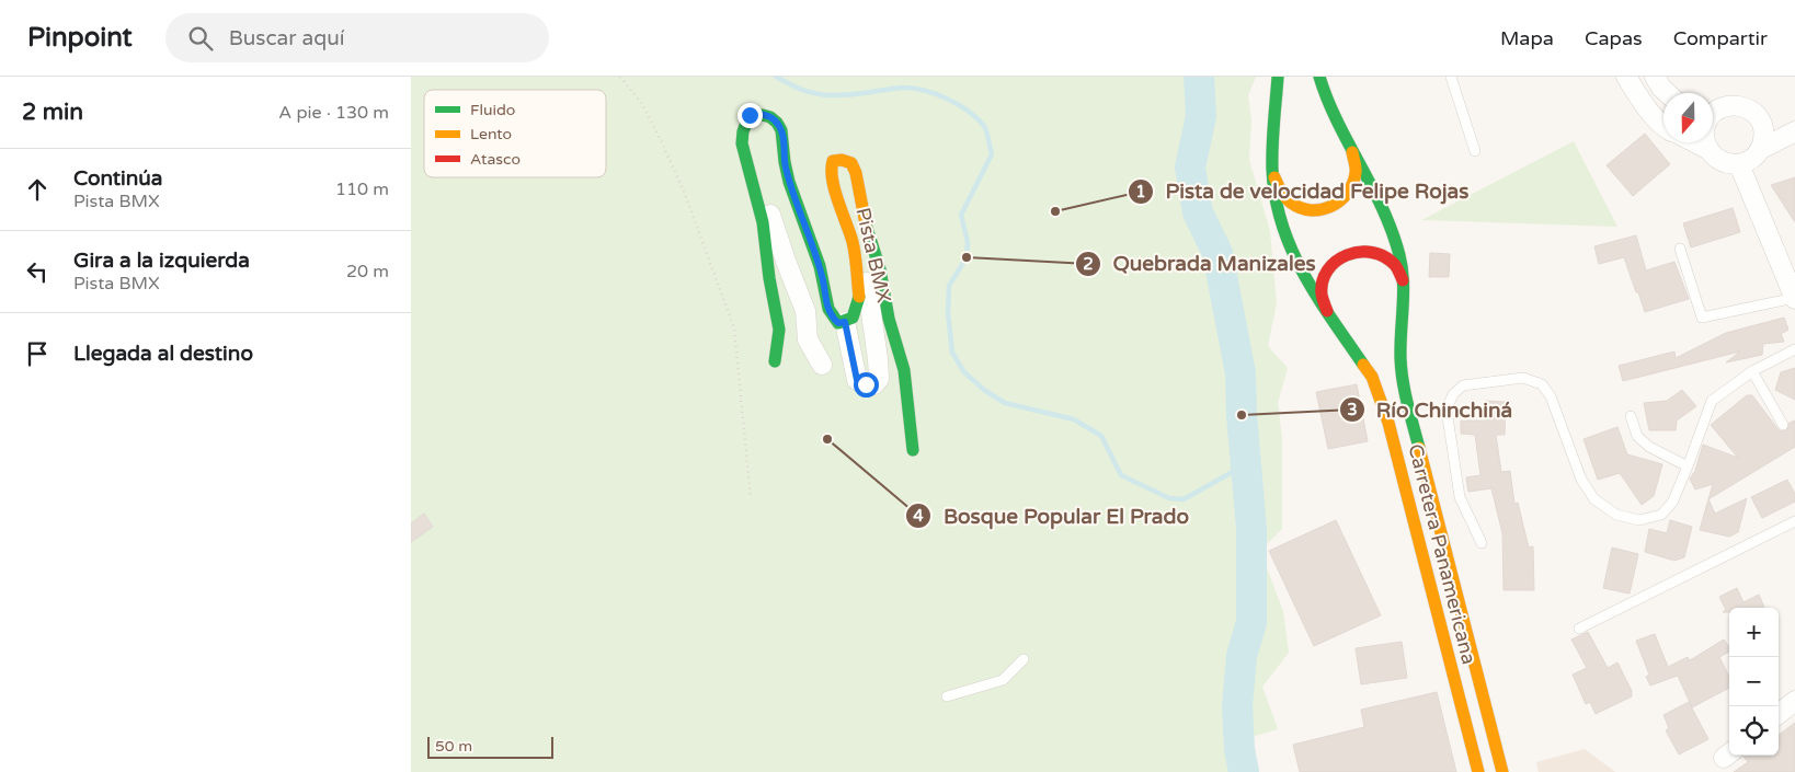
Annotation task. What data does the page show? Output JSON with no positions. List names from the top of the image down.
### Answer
{
  "streets": {
    "main road": ["Pista BMX", "Carretera Panamericana"]
  },
  "places": [
    "Pista de velocidad Felipe Rojas",
    "Quebrada Manizales",
    "Río Chinchiná",
    "Bosque Popular El Prado"
  ],
  "legend": ["Fluido", "Lento", "Atasco"],
  "scale_bar": "50 m",
  "north": "bottom",
  "page": {
    "header": "Pinpoint",
    "search": "Buscar aquí",
    "nav": ["Mapa", "Capas", "Compartir"],
    "heading": ["2 min", "A pie · 130 m"],
    "list": [
      ["Continúa", "Pista BMX", "110 m"],
      ["Gira a la izquierda", "Pista BMX", "20 m"],
      "Llegada al destino"
    ],
    "map_buttons": ["+", "−"],
    "scale": "50 m"
  }
}
